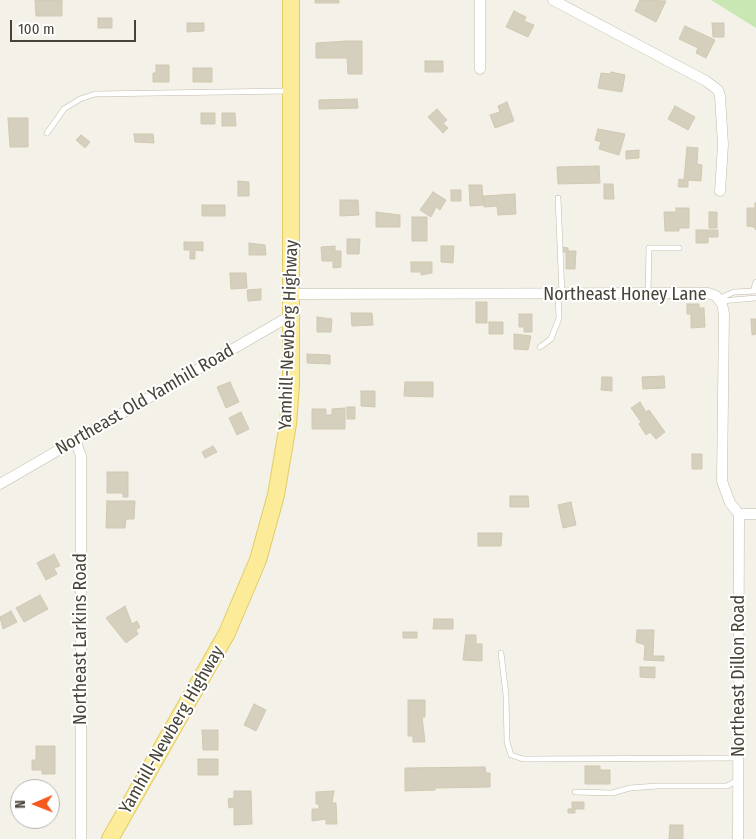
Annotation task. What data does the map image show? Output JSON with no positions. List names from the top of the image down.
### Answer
{
  "streets": {
    "main road": ["Yamhill-Newberg Highway"],
    "street": [
      "Northeast Honey Lane",
      "Northeast Old Yamhill Road",
      "Northeast Larkins Road",
      "Northeast Dillon Road"
    ]
  },
  "crossings": [
    ["Northeast Honey Lane", "Yamhill-Newberg Highway"],
    ["Northeast Honey Lane", "Northeast Dillon Road"],
    ["Yamhill-Newberg Highway", "Northeast Old Yamhill Road"],
    ["Northeast Old Yamhill Road", "Northeast Larkins Road"]
  ],
  "scale_bar": "100 m",
  "north": "left"
}
